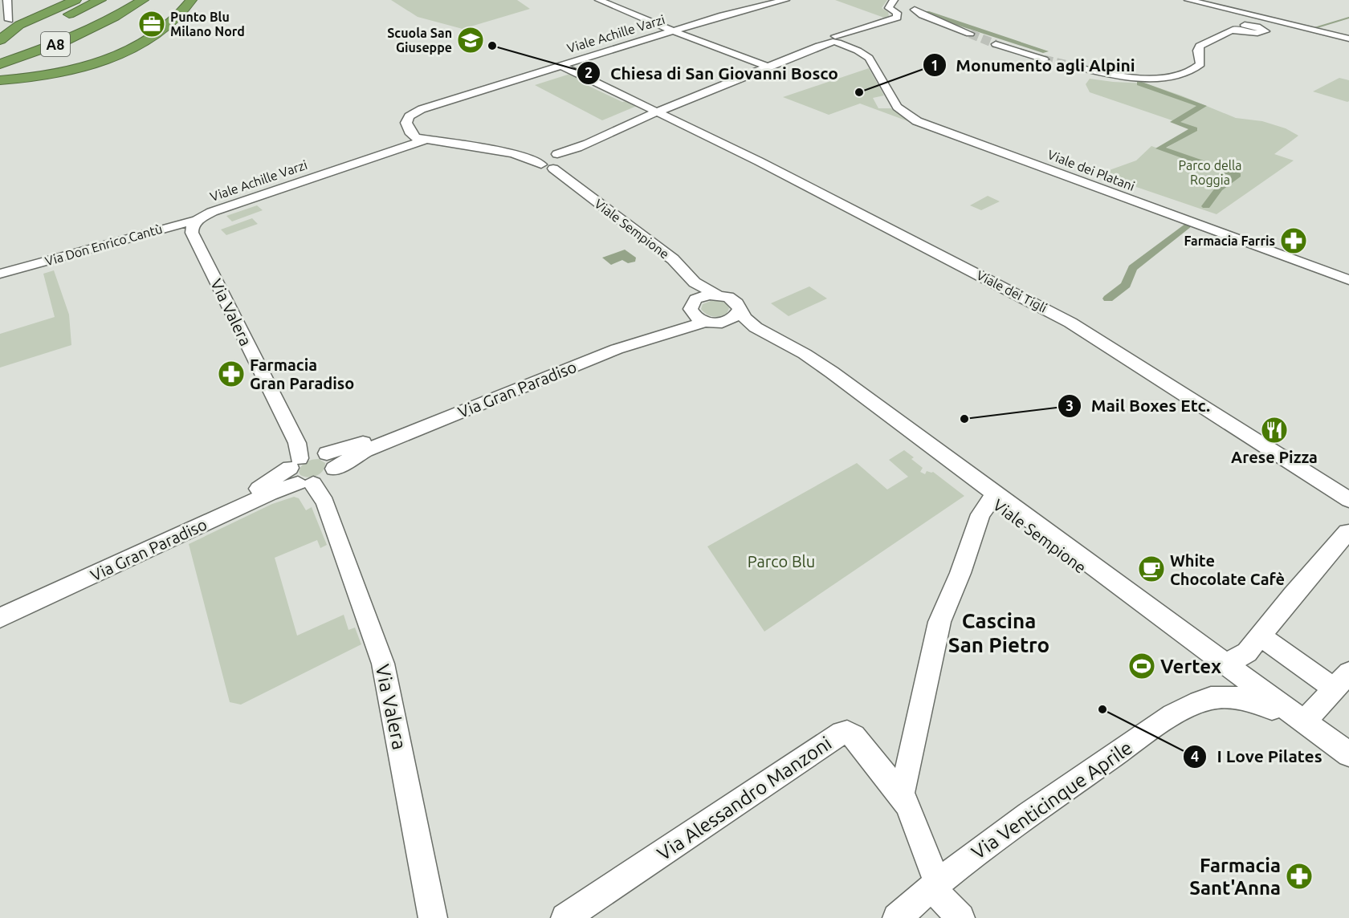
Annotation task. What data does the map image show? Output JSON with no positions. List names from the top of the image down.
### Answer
{
  "streets": {
    "highway": ["A8"],
    "street": [
      "Viale Achille Varzi",
      "Viale dei Platani",
      "Viale Sempione",
      "Via Don Enrico Cantù",
      "Viale dei Tigli",
      "Via Valera",
      "Via Gran Paradiso",
      "Via Alessandro Manzoni",
      "Via Venticinque Aprile"
    ]
  },
  "crossings": [
    ["Viale Achille Varzi", "Viale Sempione"],
    ["Viale Achille Varzi", "Via Don Enrico Cantù"],
    ["Viale Achille Varzi", "Viale dei Tigli"],
    ["Viale Achille Varzi", "Via Valera"],
    ["Viale Sempione", "Via Gran Paradiso"],
    ["Viale Sempione", "Via Venticinque Aprile"],
    ["Via Don Enrico Cantù", "Via Valera"],
    ["Via Valera", "Via Gran Paradiso"],
    ["Via Alessandro Manzoni", "Via Venticinque Aprile"]
  ],
  "districts": ["Cascina San Pietro"],
  "parks": ["Parco della Roggia", "Parco Blu"],
  "places": {
    "office": ["Punto Blu Milano Nord"],
    "school or university": ["Scuola San Giuseppe"],
    "other": [
      "Chiesa di San Giovanni Bosco",
      "Monumento agli Alpini",
      "Mail Boxes Etc.",
      "I Love Pilates"
    ],
    "pharmacy": ["Farmacia Farris", "Farmacia Gran Paradiso", "Farmacia Sant'Anna"],
    "restaurant": ["Arese Pizza"],
    "cafe": ["White Chocolate Cafè"],
    "sports": ["Vertex"]
  }
}
